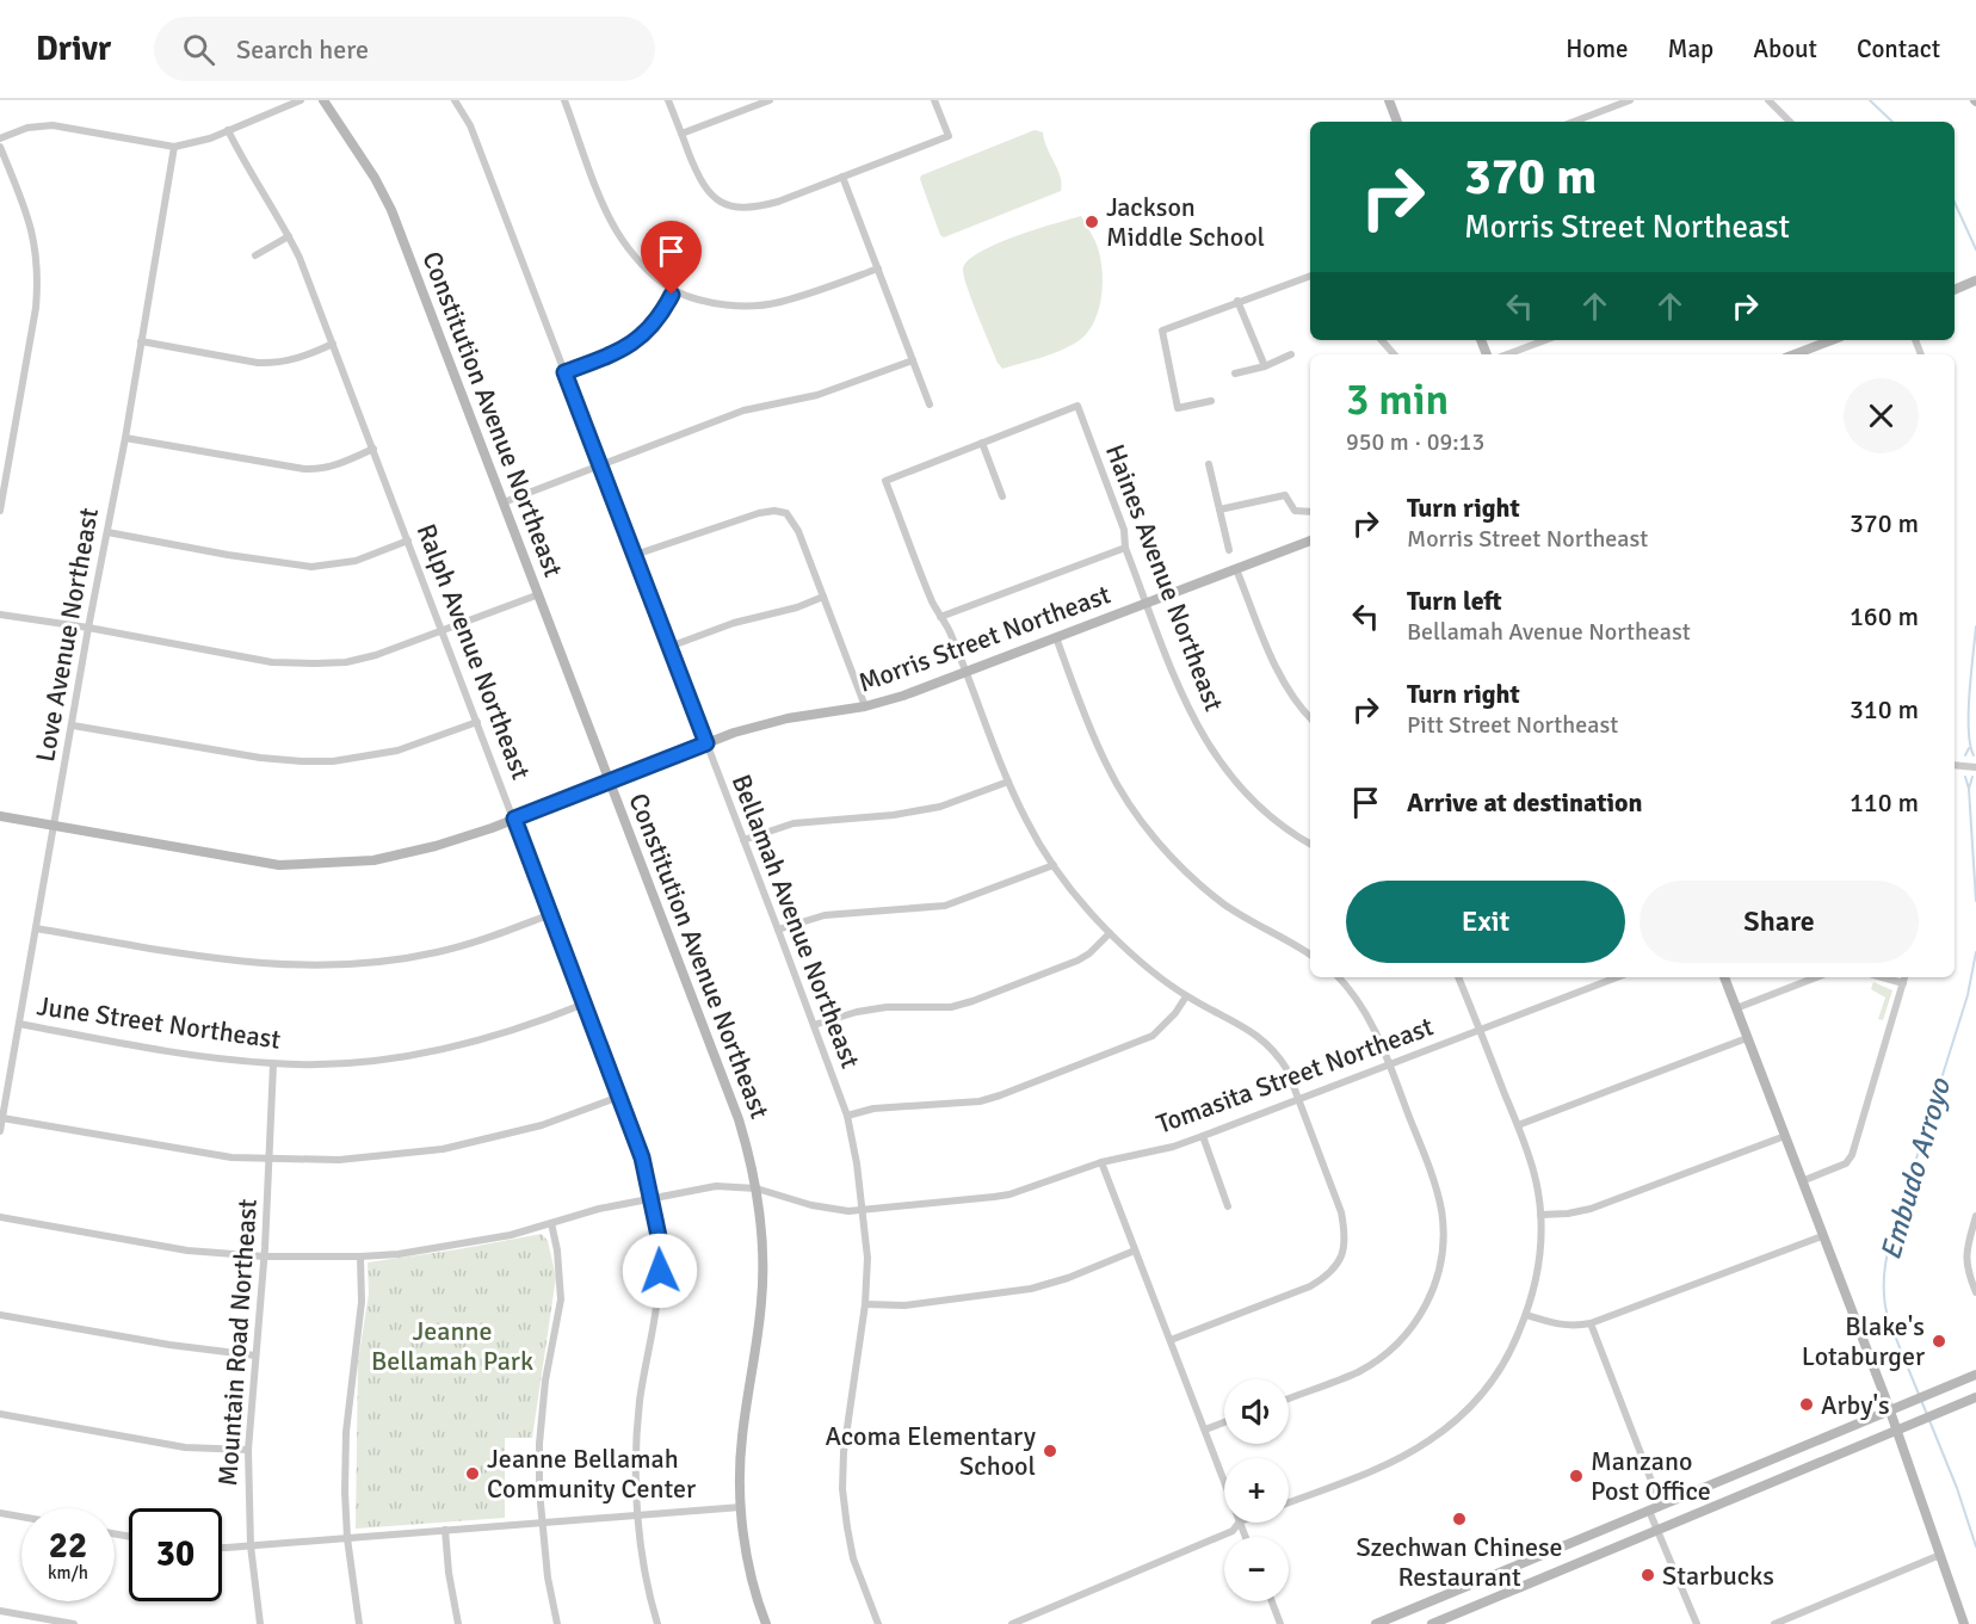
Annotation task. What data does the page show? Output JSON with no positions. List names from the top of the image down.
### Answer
{
  "streets": {
    "street": [
      "Constitution Avenue Northeast",
      "Haines Avenue Northeast",
      "Love Avenue Northeast",
      "Morris Street Northeast",
      "Ralph Avenue Northeast",
      "Bellamah Avenue Northeast",
      "June Street Northeast",
      "Tomasita Street Northeast",
      "Mountain Road Northeast"
    ]
  },
  "crossings": [
    ["Constitution Avenue Northeast", "Morris Street Northeast"],
    ["Constitution Avenue Northeast", "Tomasita Street Northeast"],
    ["Haines Avenue Northeast", "Morris Street Northeast"],
    ["Love Avenue Northeast", "Morris Street Northeast"],
    ["Love Avenue Northeast", "June Street Northeast"],
    ["Morris Street Northeast", "Ralph Avenue Northeast"],
    ["Morris Street Northeast", "Bellamah Avenue Northeast"],
    ["Ralph Avenue Northeast", "June Street Northeast"],
    ["Ralph Avenue Northeast", "Tomasita Street Northeast"],
    ["Bellamah Avenue Northeast", "Tomasita Street Northeast"],
    ["June Street Northeast", "Mountain Road Northeast"],
    ["Tomasita Street Northeast", "Mountain Road Northeast"]
  ],
  "water": ["Embudo Arroyo"],
  "parks": ["Jeanne Bellamah Park"],
  "places": [
    "Jackson Middle School",
    "Blake's Lotaburger",
    "Arby's",
    "Acoma Elementary School",
    "Jeanne Bellamah Community Center",
    "Manzano Post Office",
    "Szechwan Chinese Restaurant",
    "Starbucks"
  ],
  "page": {
    "header": "Drivr",
    "search": "Search here",
    "nav": [
      "Home",
      "Map",
      "About",
      "Contact"
    ],
    "turn": ["370 m", "Morris Street Northeast"],
    "heading": ["3 min", "950 m · 09:13"],
    "list": [
      {
        "name": "Turn right",
        "note": "Morris Street Northeast",
        "value": "370 m"
      },
      {
        "name": "Turn left",
        "note": "Bellamah Avenue Northeast",
        "value": "160 m"
      },
      {
        "name": "Turn right",
        "note": "Pitt Street Northeast",
        "value": "310 m"
      },
      {
        "name": "Arrive at destination",
        "value": "110 m"
      }
    ],
    "buttons": ["Exit", "Share"],
    "map_buttons": ["+", "−"],
    "speed": "22 km/h",
    "limit": "30"
  }
}
